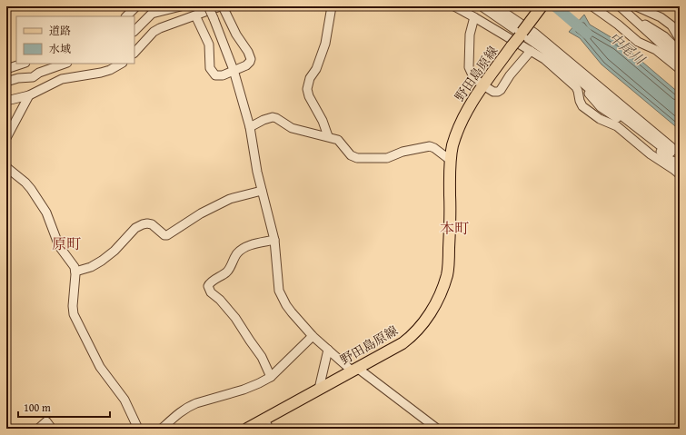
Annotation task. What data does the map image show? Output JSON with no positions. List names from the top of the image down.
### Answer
{
  "streets": {
    "main road": ["野田島原線"]
  },
  "districts": ["本町", "原町"],
  "water": ["中尾川"],
  "legend": ["道路", "水域"],
  "scale_bar": "100 m"
}
